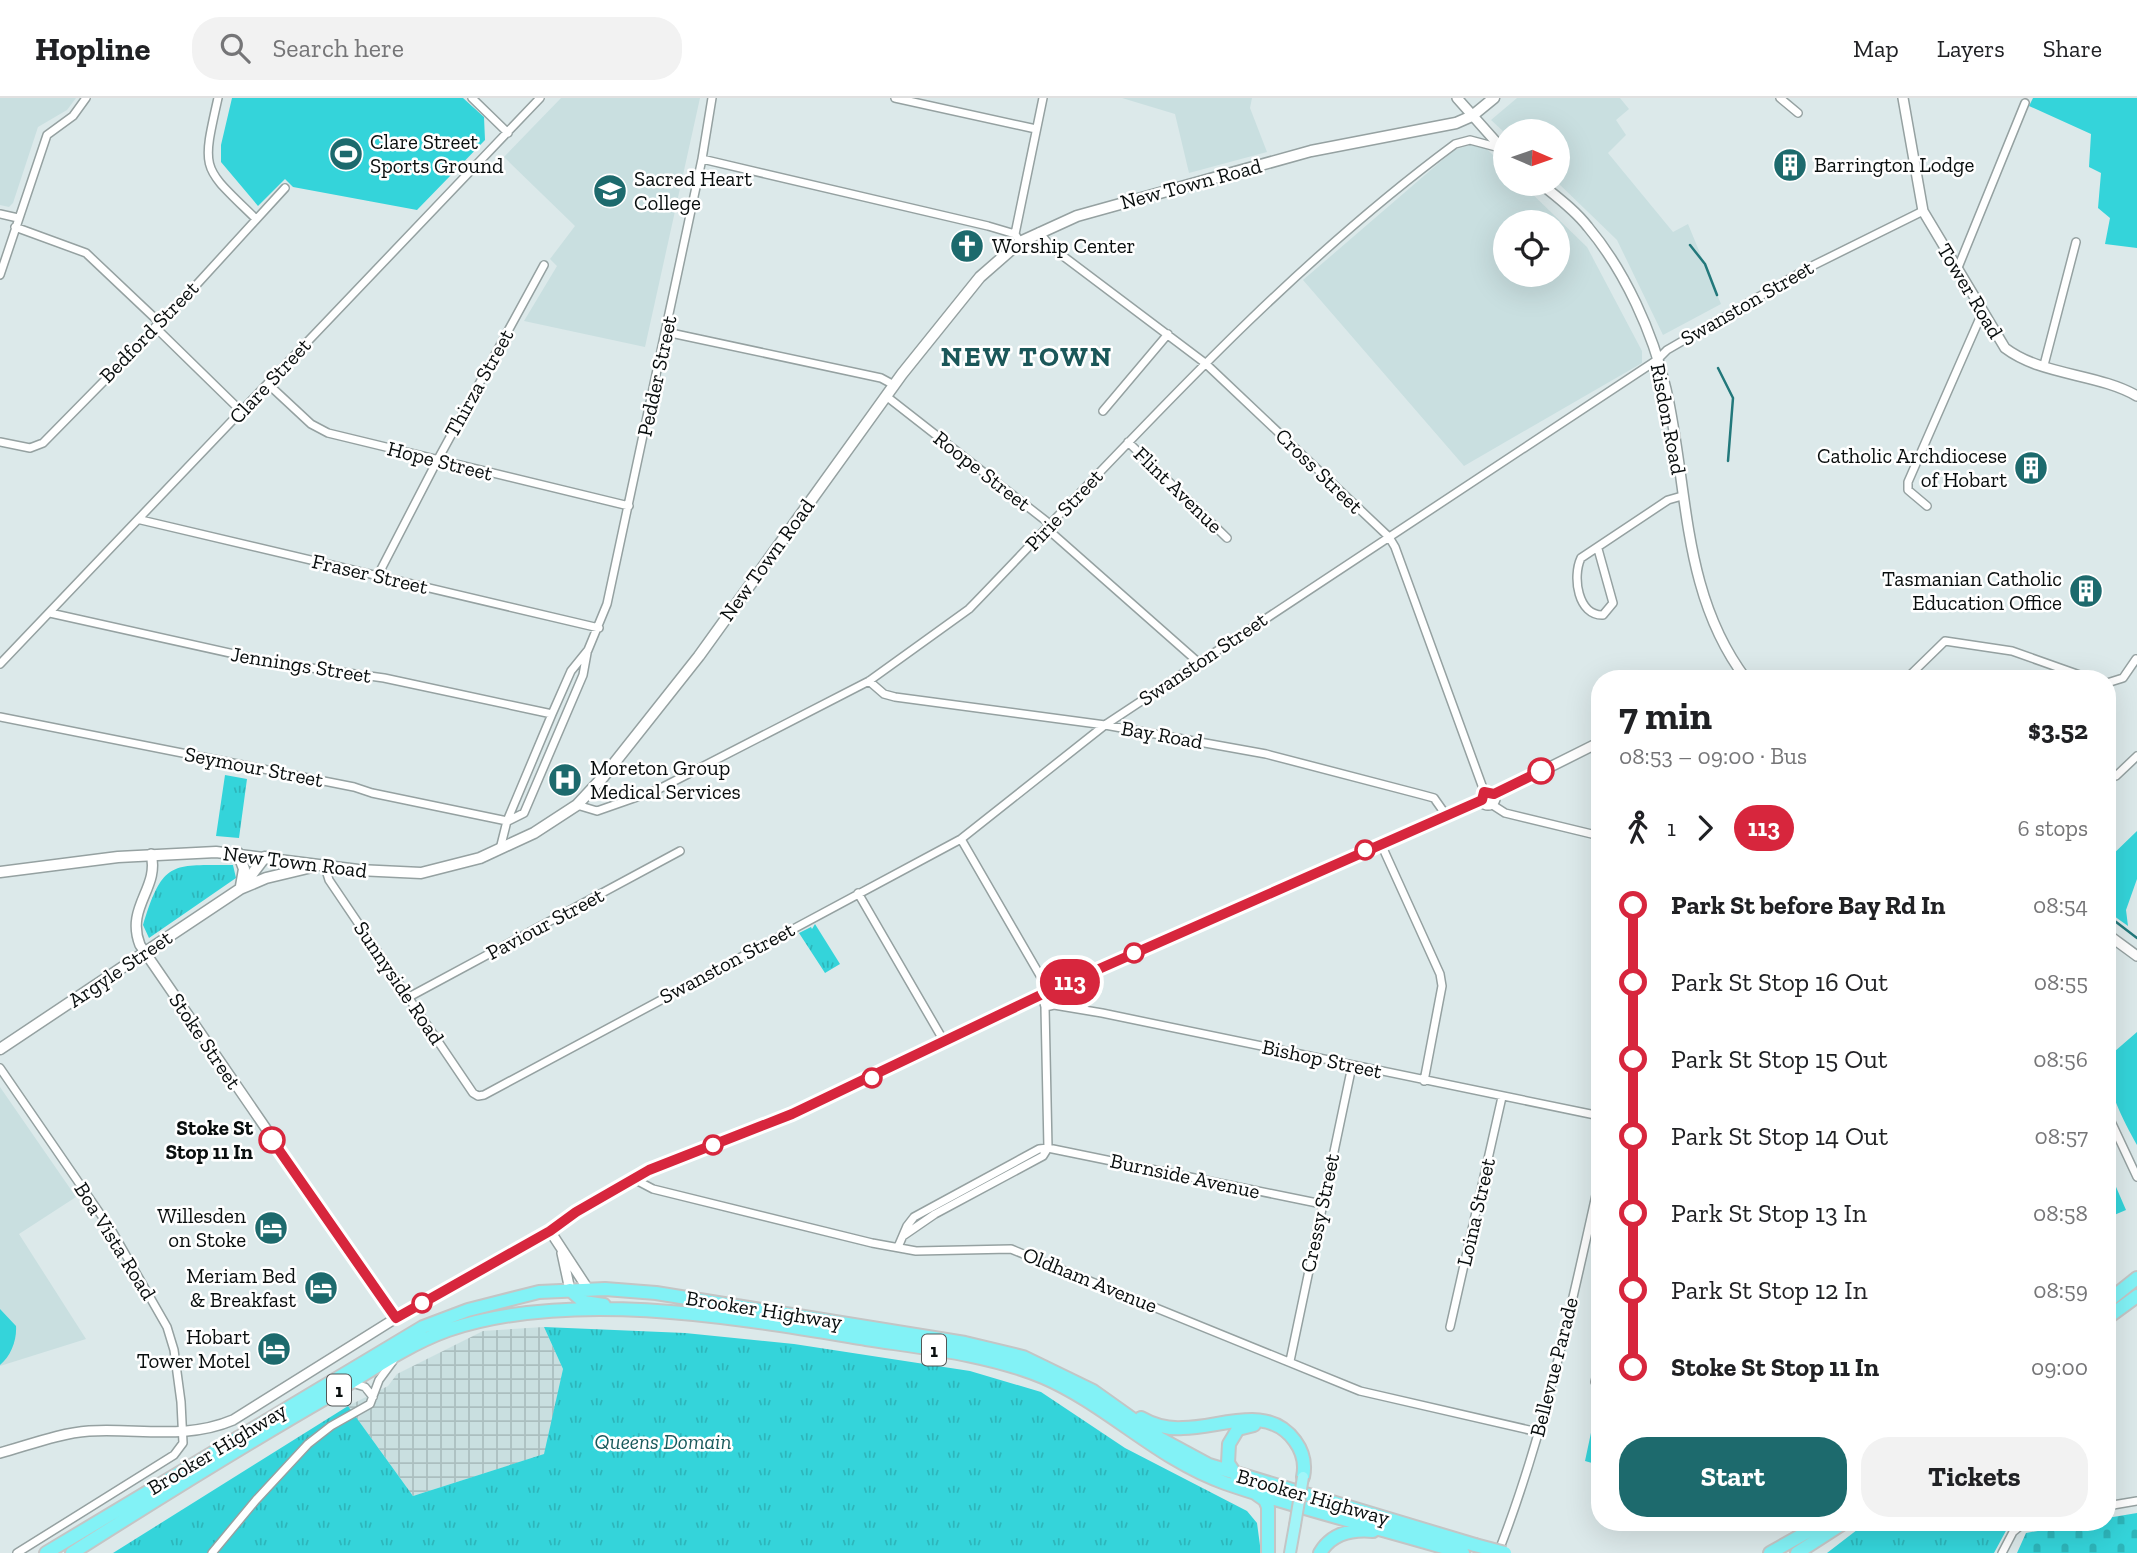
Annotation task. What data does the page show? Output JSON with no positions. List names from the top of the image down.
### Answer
{
  "streets": {
    "highway": ["Brooker Highway", "1"],
    "main road": ["New Town Road", "Argyle Street"],
    "street": [
      "Tower Road",
      "Swanston Street",
      "Bedford Street",
      "Pedder Street",
      "Clare Street",
      "Thirza Street",
      "Risdon Road",
      "Hope Street",
      "Roope Street",
      "Cross Street",
      "Flint Avenue",
      "Pirie Street",
      "Fraser Street",
      "Jennings Street",
      "Bay Road",
      "Seymour Street",
      "Paviour Street",
      "Sunnyside Road",
      "Stoke Street",
      "Bishop Street",
      "Burnside Avenue",
      "Loina Street",
      "Cressy Street",
      "Boa Vista Road",
      "Oldham Avenue",
      "Bellevue Parade"
    ]
  },
  "crossings": [
    ["New Town Road", "Pedder Street"],
    ["New Town Road", "Roope Street"],
    ["New Town Road", "Cross Street"],
    ["New Town Road", "Pirie Street"],
    ["New Town Road", "Argyle Street"],
    ["New Town Road", "Sunnyside Road"],
    ["New Town Road", "Stoke Street"],
    ["Tower Road", "Swanston Street"],
    ["Swanston Street", "Risdon Road"],
    ["Swanston Street", "Roope Street"],
    ["Swanston Street", "Cross Street"],
    ["Swanston Street", "Bay Road"],
    ["Swanston Street", "Sunnyside Road"],
    ["Pedder Street", "Hope Street"],
    ["Pedder Street", "Fraser Street"],
    ["Pedder Street", "Jennings Street"],
    ["Pedder Street", "Seymour Street"],
    ["Clare Street", "Hope Street"],
    ["Clare Street", "Fraser Street"],
    ["Clare Street", "Jennings Street"],
    ["Thirza Street", "Hope Street"],
    ["Thirza Street", "Fraser Street"],
    ["Roope Street", "Pirie Street"],
    ["Cross Street", "Pirie Street"],
    ["Flint Avenue", "Pirie Street"],
    ["Pirie Street", "Bay Road"],
    ["Paviour Street", "Sunnyside Road"],
    ["Argyle Street", "Sunnyside Road"],
    ["Argyle Street", "Stoke Street"],
    ["Bishop Street", "Loina Street"],
    ["Bishop Street", "Cressy Street"],
    ["Burnside Avenue", "Cressy Street"],
    ["Cressy Street", "Oldham Avenue"],
    ["Oldham Avenue", "Bellevue Parade"]
  ],
  "districts": ["NEW TOWN"],
  "parks": ["Queens Domain"],
  "places": {
    "sports": ["Clare Street Sports Ground"],
    "building": ["Barrington Lodge", "Catholic Archdiocese of Hobart", "Tasmanian Catholic Education Office"],
    "school or university": ["Sacred Heart College"],
    "church": ["Worship Center"],
    "hospital": ["Moreton Group Medical Services"],
    "other": ["Stoke St Stop 11 In"],
    "hotel": ["Willesden on Stoke", "Meriam Bed & Breakfast", "Hobart Tower Motel"]
  },
  "lines": ["bus line 113"],
  "north": "right",
  "page": {
    "header": "Hopline",
    "search": "Search here",
    "nav": ["Map", "Layers", "Share"],
    "on_map": "113",
    "heading": ["7 min", "08:53 – 09:00 · Bus", "$3.52"],
    "legs": ["1", "113", "6 stops"],
    "list": [
      {
        "name": "Park St before Bay Rd In",
        "value": "08:54"
      },
      {
        "name": "Park St Stop 16 Out",
        "value": "08:55"
      },
      {
        "name": "Park St Stop 15 Out",
        "value": "08:56"
      },
      {
        "name": "Park St Stop 14 Out",
        "value": "08:57"
      },
      {
        "name": "Park St Stop 13 In",
        "value": "08:58"
      },
      {
        "name": "Park St Stop 12 In",
        "value": "08:59"
      },
      {
        "name": "Stoke St Stop 11 In",
        "value": "09:00"
      }
    ],
    "buttons": ["Start", "Tickets"]
  }
}
